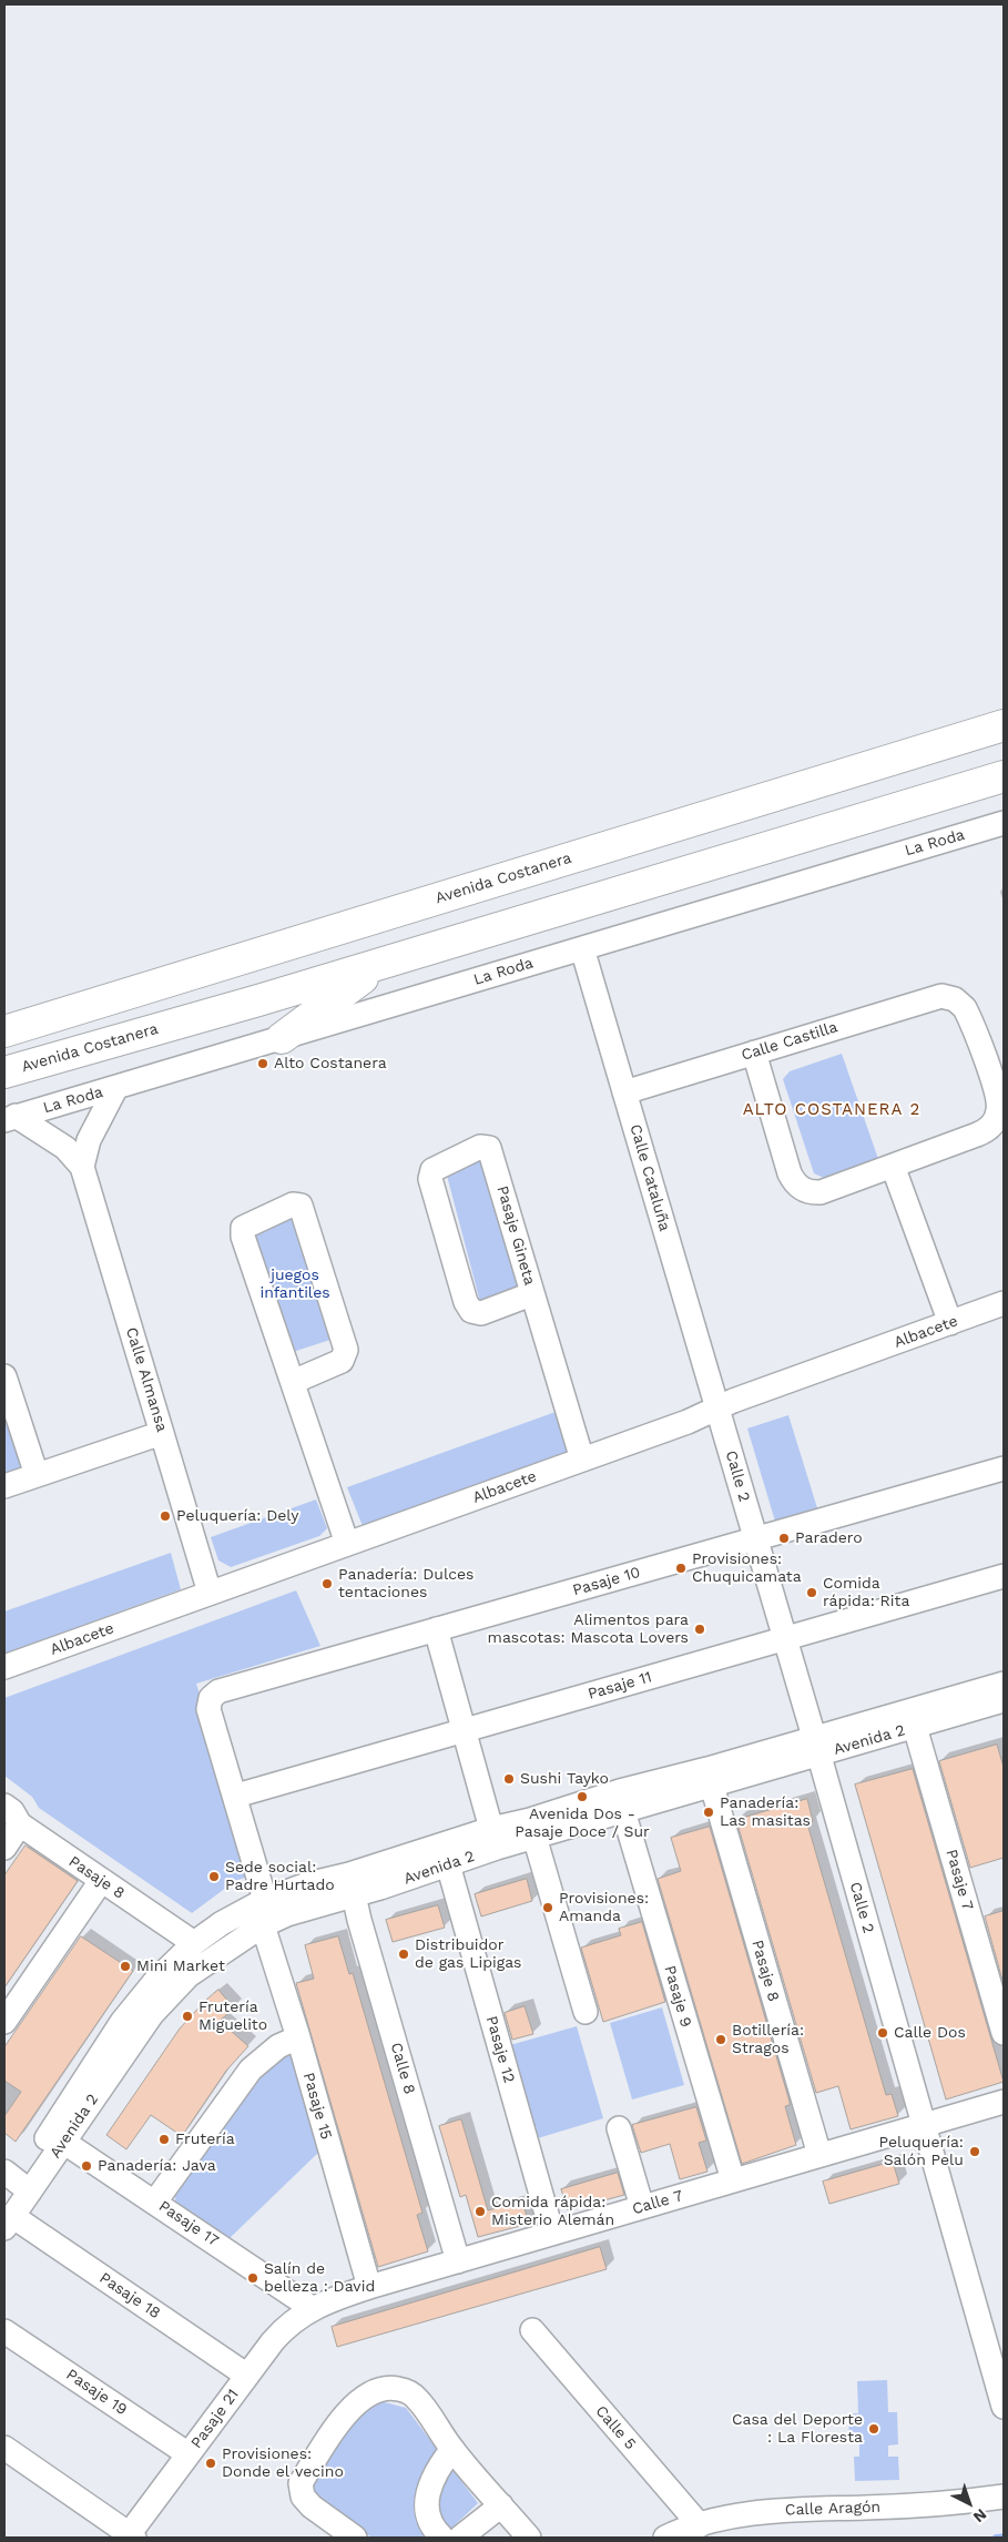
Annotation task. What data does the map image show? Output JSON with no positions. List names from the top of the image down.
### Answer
{
  "streets": {
    "main road": ["Avenida Costanera"],
    "street": [
      "La Roda",
      "Calle Castilla",
      "Calle Cataluña",
      "Pasaje Gineta",
      "Albacete",
      "Calle Almansa",
      "Calle 2",
      "Pasaje 10",
      "Pasaje 11",
      "Avenida 2",
      "Pasaje 8",
      "Pasaje 7",
      "Pasaje 9",
      "Pasaje 12",
      "Calle 8",
      "Pasaje 15",
      "Calle 7",
      "Pasaje 17",
      "Pasaje 18",
      "Pasaje 19",
      "Pasaje 21",
      "Calle 5",
      "Calle Aragón"
    ]
  },
  "crossings": [
    ["La Roda", "Calle Cataluña"],
    ["La Roda", "Calle Almansa"],
    ["Calle Castilla", "Calle Cataluña"],
    ["Calle Cataluña", "Albacete"],
    ["Calle Cataluña", "Calle 2"],
    ["Albacete", "Calle Almansa"],
    ["Albacete", "Calle 2"],
    ["Calle 2", "Pasaje 10"],
    ["Calle 2", "Pasaje 11"],
    ["Calle 2", "Avenida 2"],
    ["Calle 2", "Calle 7"],
    ["Pasaje 10", "Pasaje 11"],
    ["Avenida 2", "Pasaje 8"],
    ["Avenida 2", "Pasaje 7"],
    ["Avenida 2", "Pasaje 9"],
    ["Avenida 2", "Pasaje 12"],
    ["Avenida 2", "Calle 8"],
    ["Avenida 2", "Pasaje 15"],
    ["Avenida 2", "Pasaje 17"],
    ["Avenida 2", "Pasaje 18"],
    ["Pasaje 8", "Calle 7"],
    ["Pasaje 9", "Calle 7"],
    ["Pasaje 12", "Calle 7"],
    ["Calle 8", "Calle 7"],
    ["Pasaje 15", "Calle 7"],
    ["Calle 7", "Pasaje 17"],
    ["Calle 7", "Pasaje 21"],
    ["Pasaje 17", "Pasaje 21"],
    ["Pasaje 18", "Pasaje 21"],
    ["Pasaje 19", "Pasaje 21"],
    ["Calle 5", "Calle Aragón"]
  ],
  "districts": ["ALTO COSTANERA 2"],
  "parks": ["juegos infantiles"],
  "places": [
    "Alto Costanera",
    "Peluquería: Dely",
    "Paradero",
    "Provisiones: Chuquicamata",
    "Panadería: Dulces tentaciones",
    "Comida rápida: Rita",
    "Alimentos para mascotas: Mascota Lovers",
    "Sushi Tayko",
    "Avenida Dos - Pasaje Doce / Sur",
    "Panadería: Las masitas",
    "Sede social: Padre Hurtado",
    "Provisiones: Amanda",
    "Distribuidor de gas Lipigas",
    "Mini Market",
    "Frutería Miguelito",
    "Calle Dos",
    "Botillería: Stragos",
    "Frutería",
    "Peluquería: Salón Pelu",
    "Panadería: Java",
    "Comida rápida: Misterio Alemán",
    "Salín de belleza : David",
    "Casa del Deporte : La Floresta",
    "Provisiones: Donde el vecino"
  ],
  "north": "bottom right"
}
